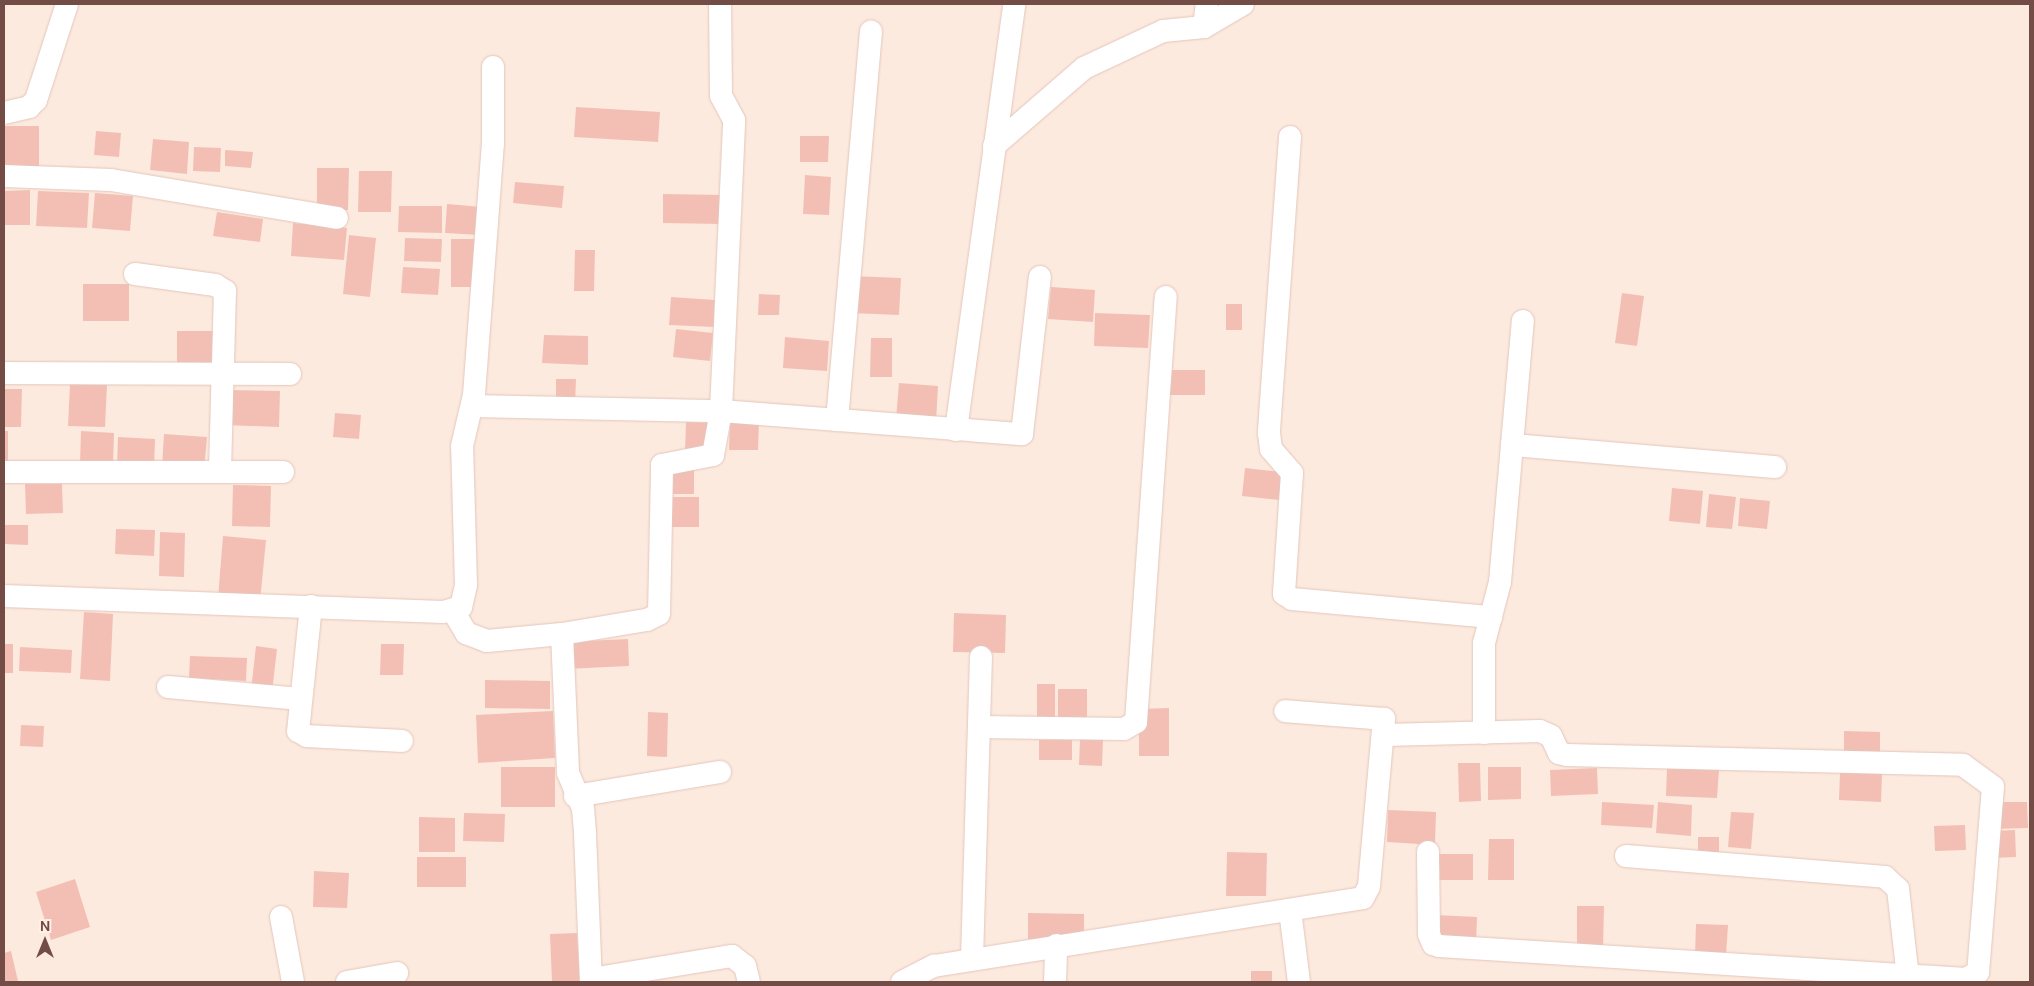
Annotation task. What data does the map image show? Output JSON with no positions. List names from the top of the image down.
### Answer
{
  "north": "top"
}
